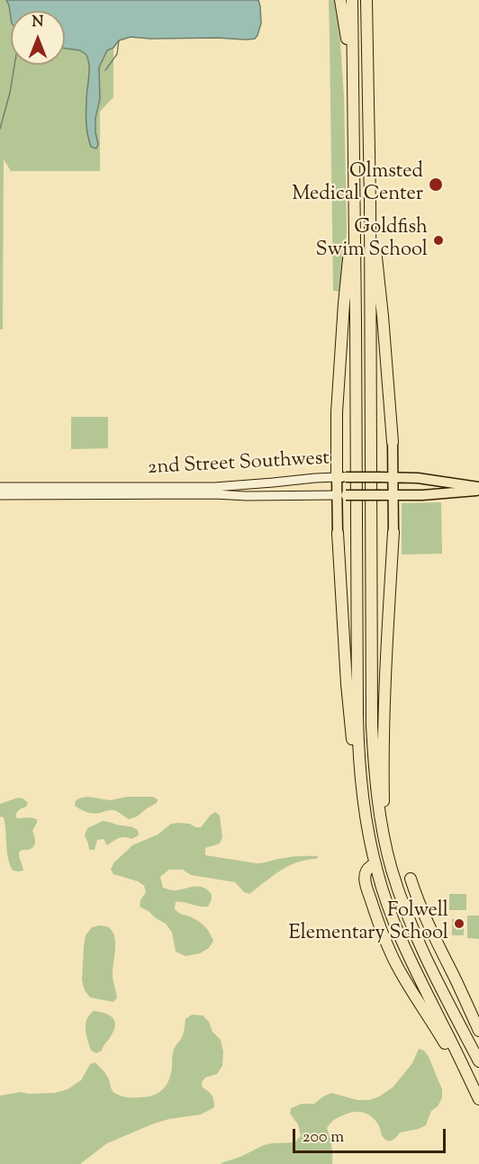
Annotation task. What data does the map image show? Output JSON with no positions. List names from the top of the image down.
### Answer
{
  "streets": {
    "main road": ["2nd Street Southwest"]
  },
  "places": ["Olmsted Medical Center", "Goldfish Swim School", "Folwell Elementary School"],
  "scale_bar": "200 m",
  "north": "top"
}
